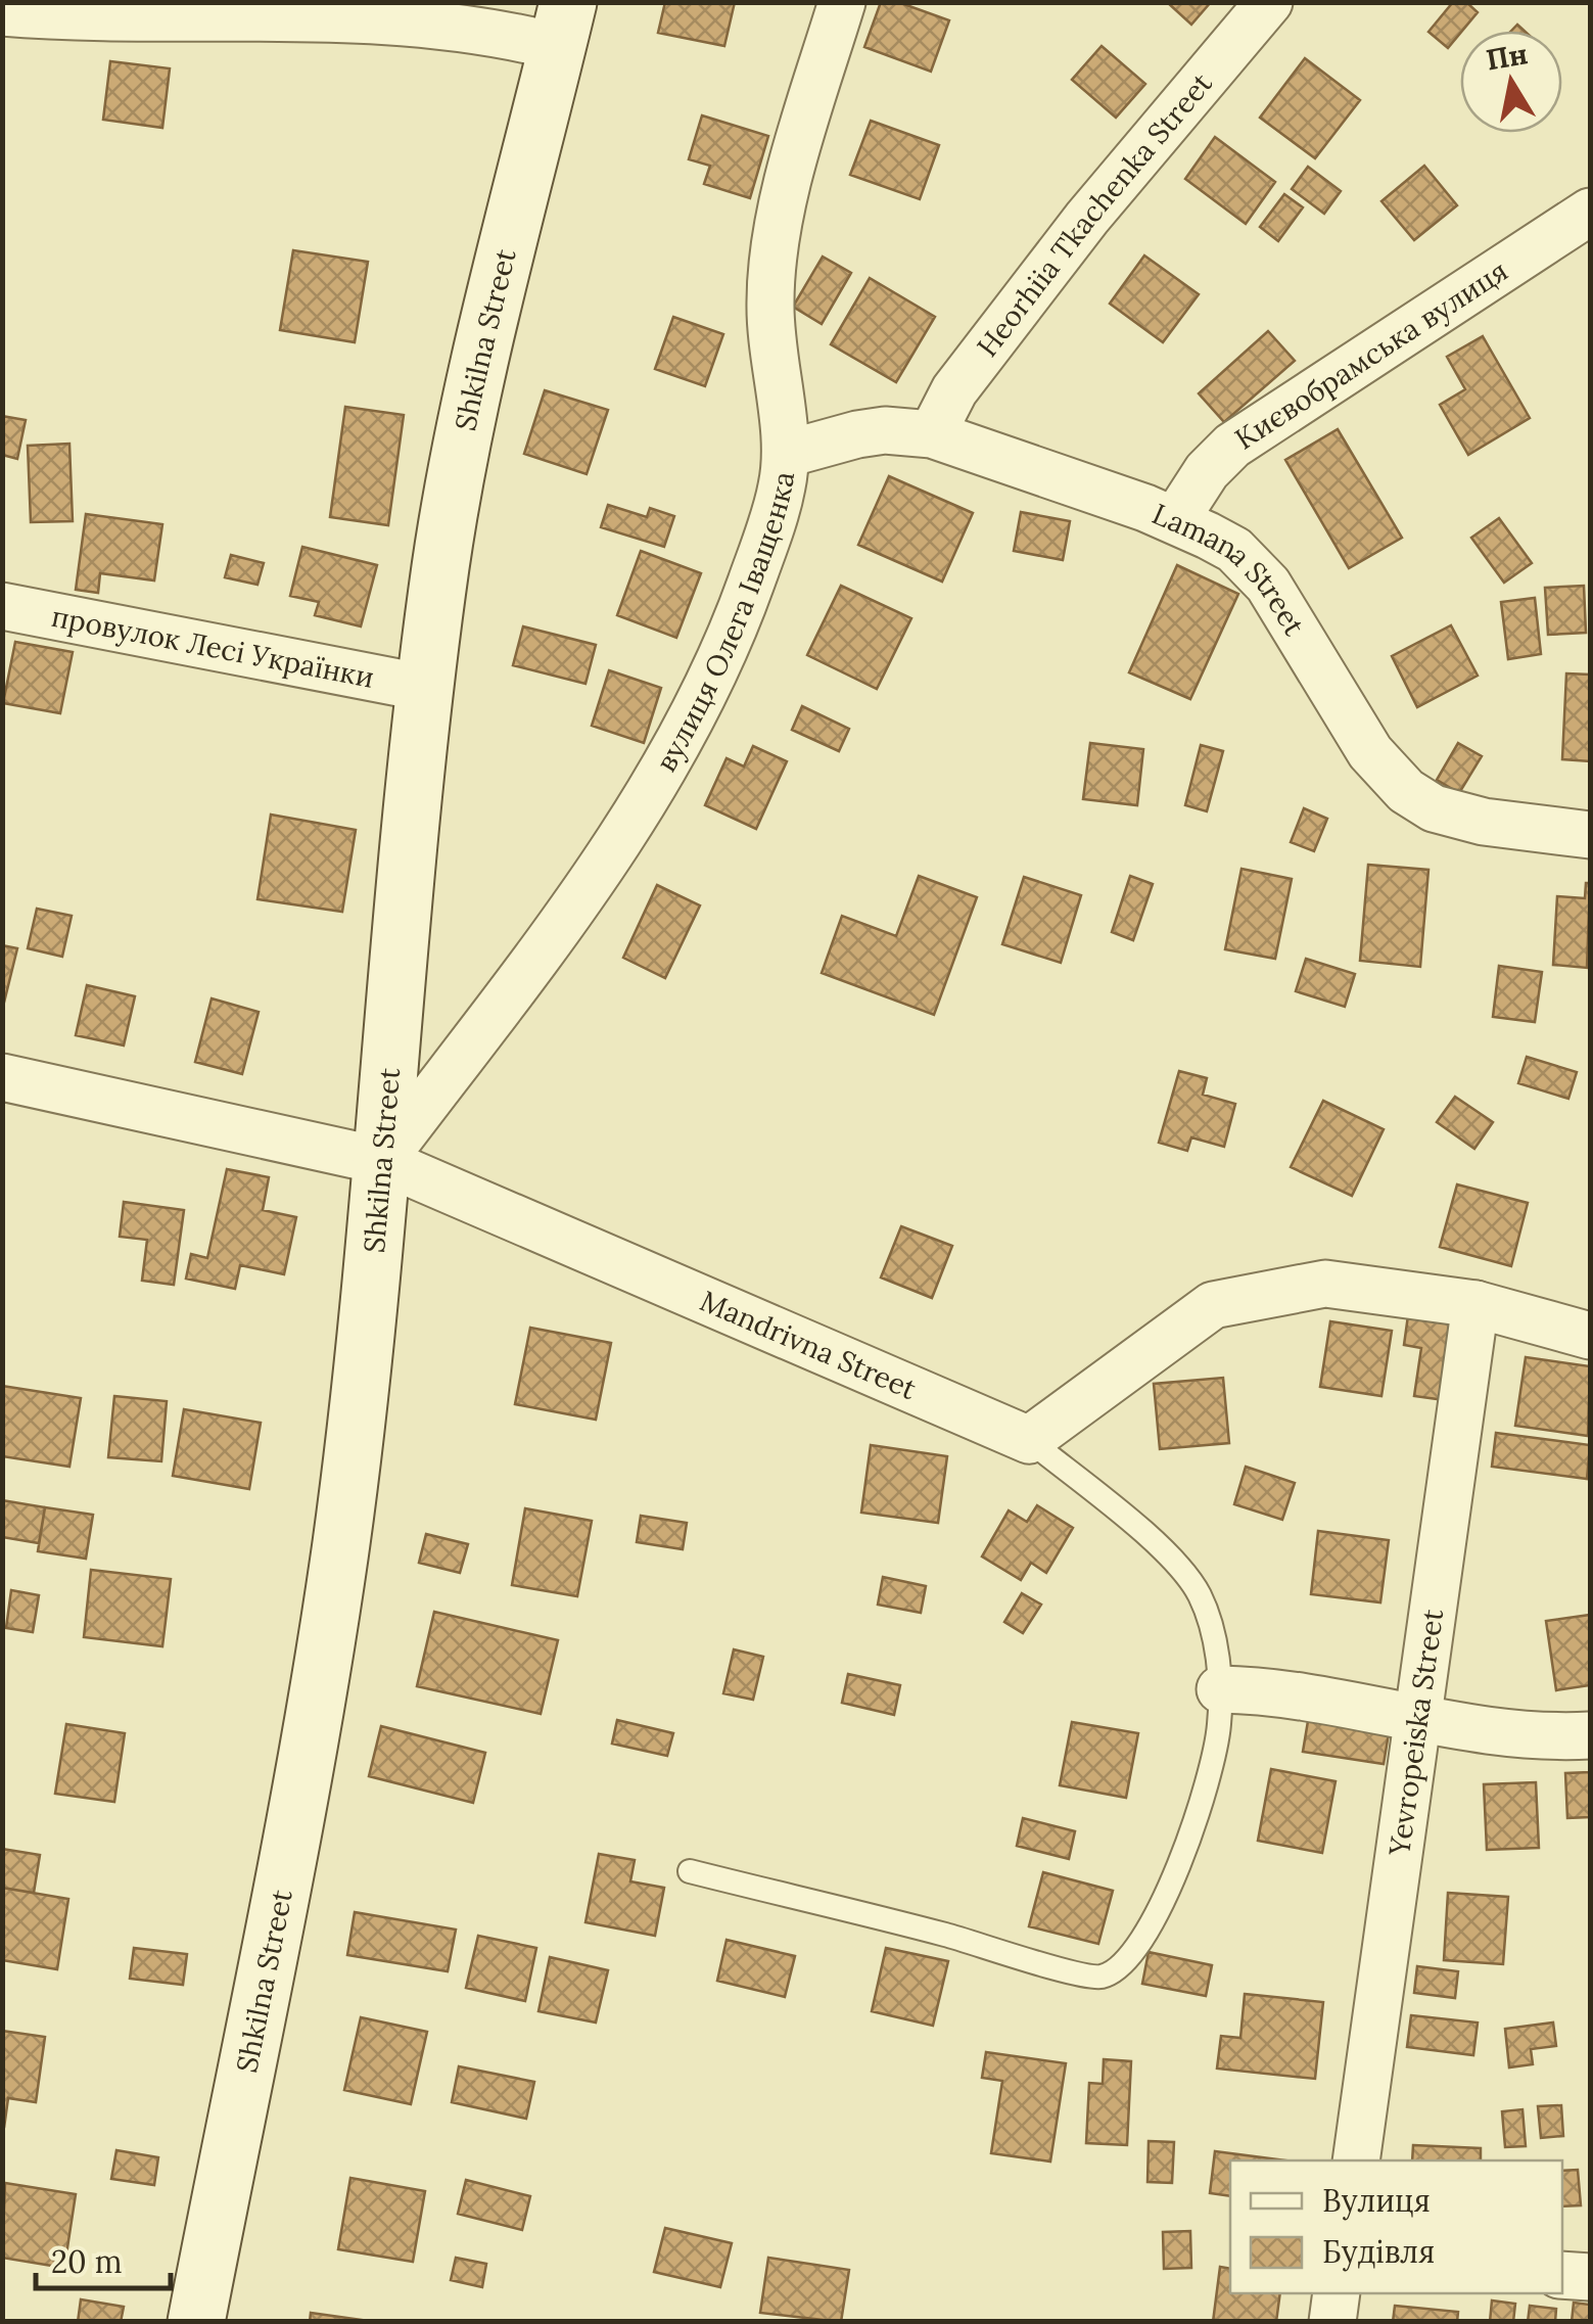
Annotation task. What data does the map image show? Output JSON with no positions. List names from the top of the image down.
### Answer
{
  "streets": {
    "main road": ["Shkilna Street"],
    "street": [
      "Heorhiia Tkachenka Street",
      "Києвобрамська вулиця",
      "Lamana Street",
      "вулиця Олега Іващенка",
      "провулок Лесі Українки",
      "Mandrivna Street",
      "Yevropeiska Street"
    ]
  },
  "crossings": [
    ["Heorhiia Tkachenka Street", "Lamana Street"],
    ["Shkilna Street", "вулиця Олега Іващенка"],
    ["Shkilna Street", "провулок Лесі Українки"],
    ["Shkilna Street", "Mandrivna Street"],
    ["Києвобрамська вулиця", "Lamana Street"],
    ["Lamana Street", "вулиця Олега Іващенка"],
    ["вулиця Олега Іващенка", "Mandrivna Street"]
  ],
  "legend": ["Вулиця", "Будівля"],
  "scale_bar": "20 m",
  "north": "top"
}
